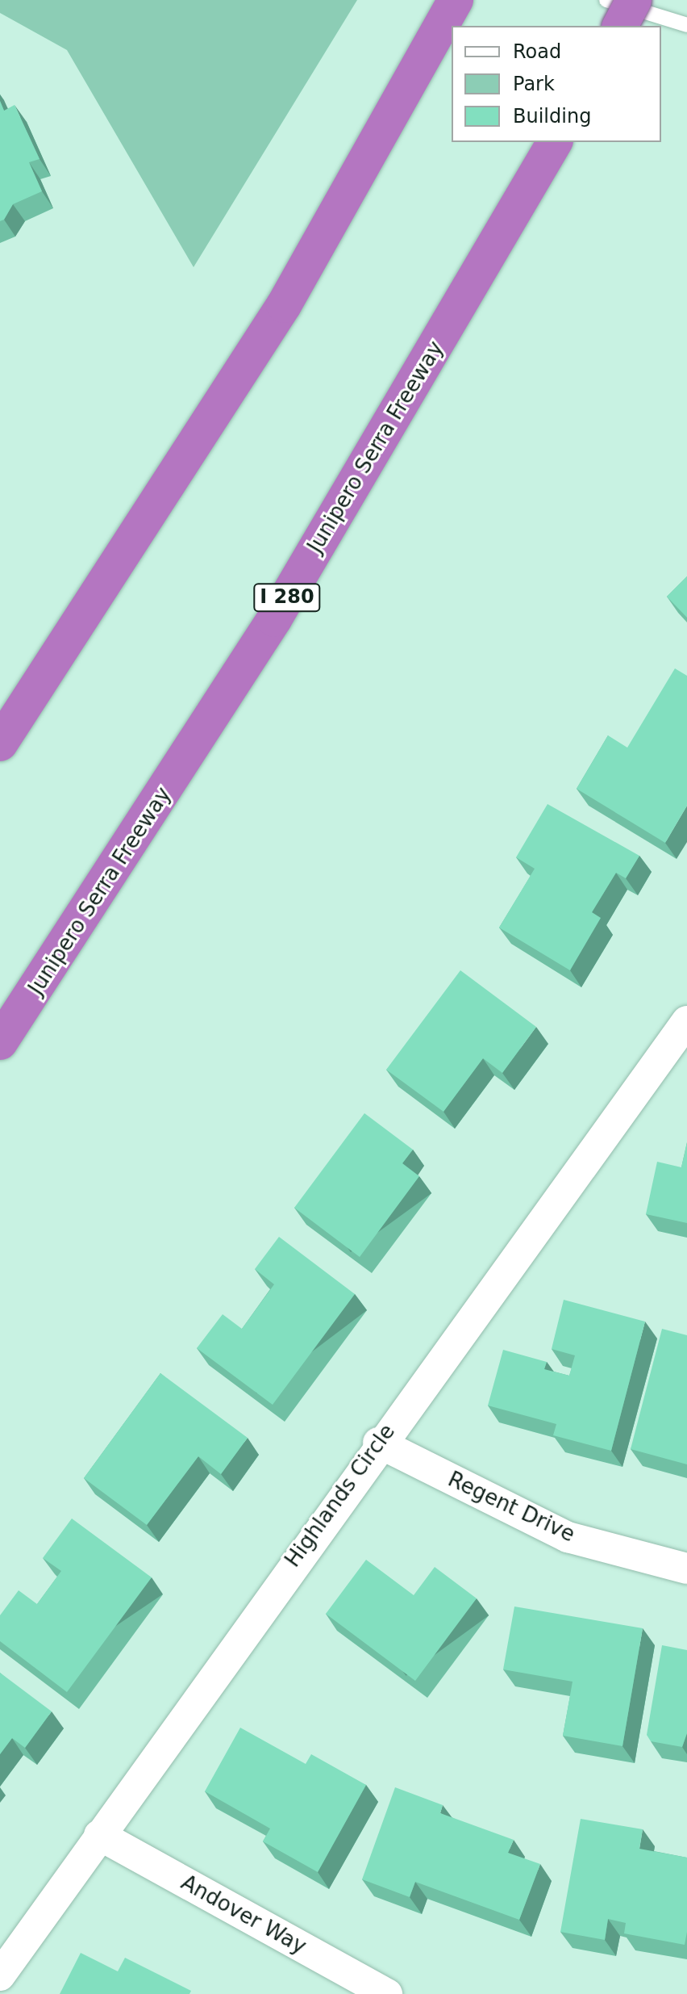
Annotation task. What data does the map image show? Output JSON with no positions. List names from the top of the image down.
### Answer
{
  "streets": {
    "highway": ["Junipero Serra Freeway", "I 280"],
    "street": ["Highlands Circle", "Regent Drive", "Andover Way"]
  },
  "crossings": [
    ["Highlands Circle", "Regent Drive"],
    ["Highlands Circle", "Andover Way"]
  ],
  "legend": ["Road", "Park", "Building"]
}
